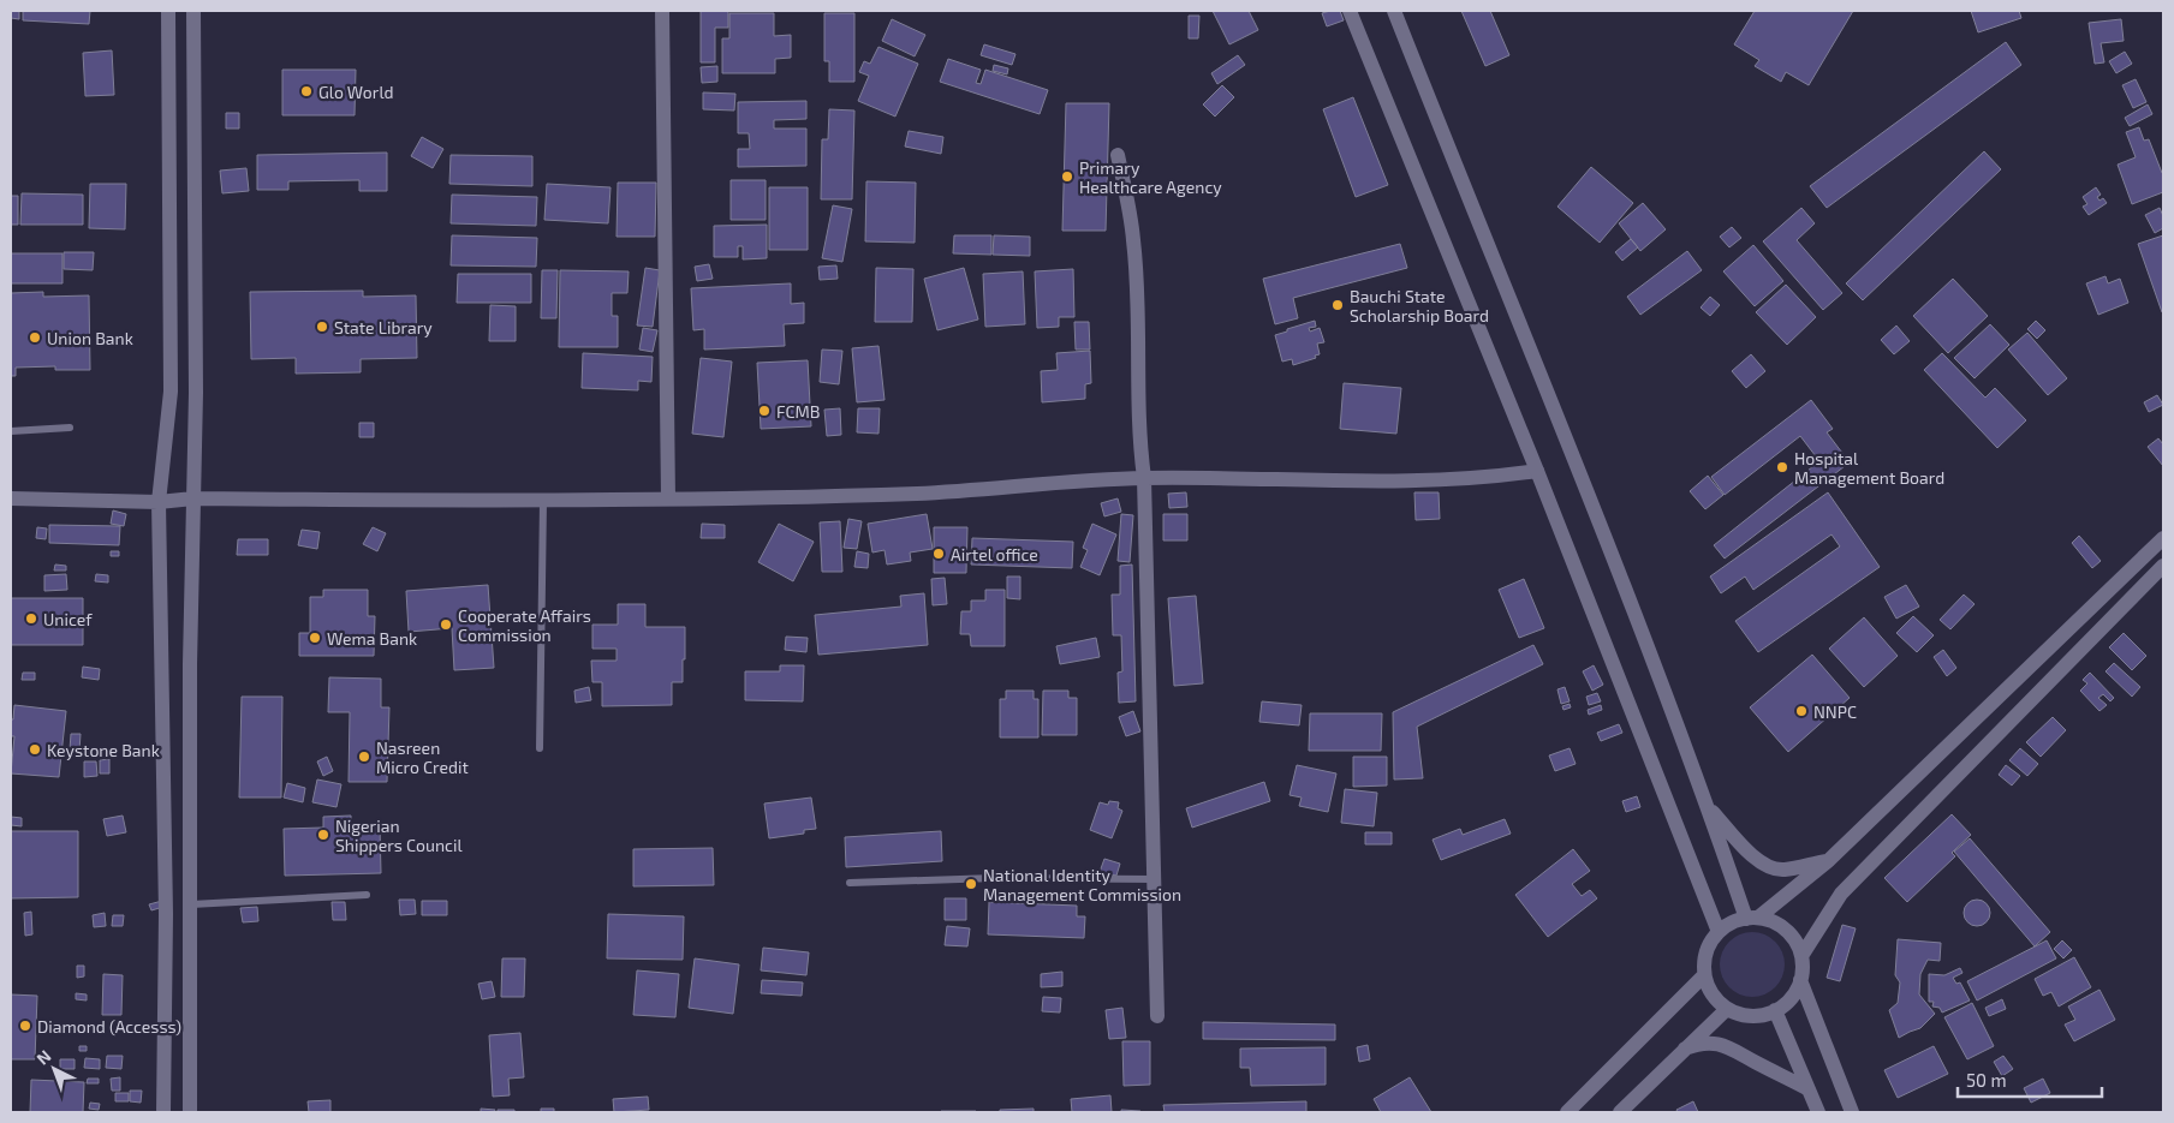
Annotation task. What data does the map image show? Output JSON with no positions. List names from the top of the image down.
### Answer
{
  "places": [
    "Glo World",
    "Primary Healthcare Agency",
    "Bauchi State Scholarship Board",
    "State Library",
    "Union Bank",
    "FCMB",
    "Hospital Management Board",
    "Airtel office",
    "Unicef",
    "Cooperate Affairs Commission",
    "Wema Bank",
    "NNPC",
    "Keystone Bank",
    "Nasreen Micro Credit",
    "Nigerian Shippers Council",
    "National Identity Management Commission",
    "Diamond (Accesss)"
  ],
  "scale_bar": "50 m",
  "north": "top left"
}
